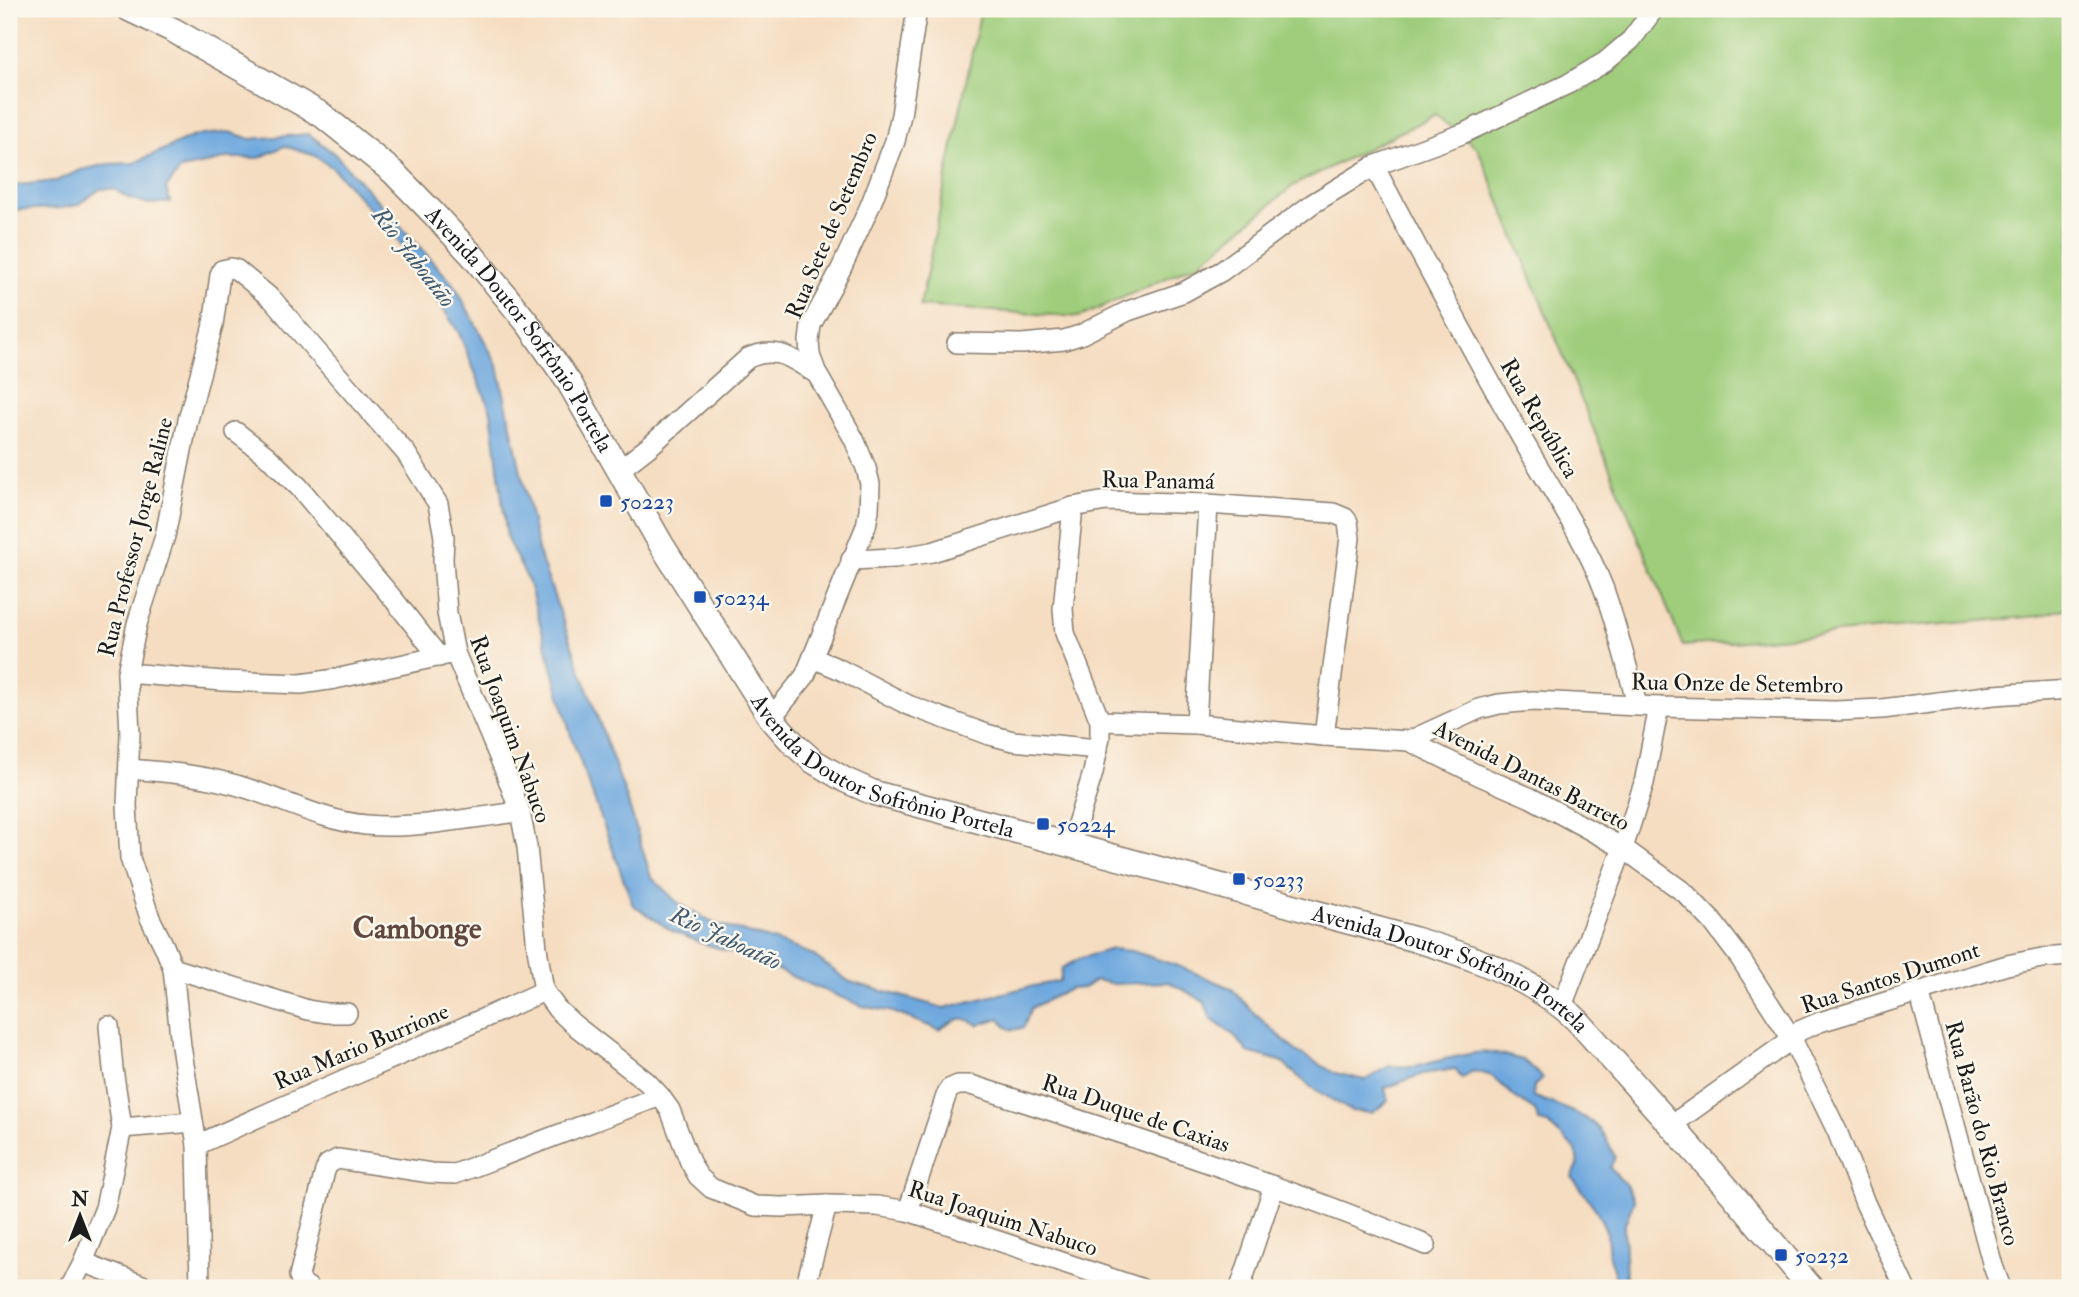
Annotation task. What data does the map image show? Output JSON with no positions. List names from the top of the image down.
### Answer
{
  "streets": {
    "main road": ["Avenida Doutor Sofrônio Portela"],
    "street": [
      "Rua Sete de Setembro",
      "Rua República",
      "Rua Panamá",
      "Rua Professor Jorge Raline",
      "Rua Onze de Setembro",
      "Rua Joaquim Nabuco",
      "Avenida Dantas Barreto",
      "Rua Santos Dumont",
      "Rua Mario Burrione",
      "Rua Duque de Caxias",
      "Rua Barão do Rio Branco"
    ]
  },
  "crossings": [
    ["Rua Sete de Setembro", "Avenida Doutor Sofrônio Portela"],
    ["Rua Sete de Setembro", "Rua Panamá"],
    ["Avenida Doutor Sofrônio Portela", "Rua Santos Dumont"],
    ["Rua República", "Rua Onze de Setembro"],
    ["Rua Panamá", "Avenida Dantas Barreto"],
    ["Rua Professor Jorge Raline", "Rua Joaquim Nabuco"],
    ["Rua Professor Jorge Raline", "Rua Mario Burrione"],
    ["Rua Onze de Setembro", "Avenida Dantas Barreto"],
    ["Rua Joaquim Nabuco", "Rua Mario Burrione"],
    ["Rua Joaquim Nabuco", "Rua Duque de Caxias"],
    ["Avenida Dantas Barreto", "Rua Santos Dumont"],
    ["Rua Santos Dumont", "Rua Barão do Rio Branco"]
  ],
  "districts": ["Cambonge"],
  "water": ["Rio Jaboatão"],
  "places": {
    "transit": [
      "50223",
      "50234",
      "50224",
      "50233",
      "50232"
    ]
  },
  "north": "top"
}
